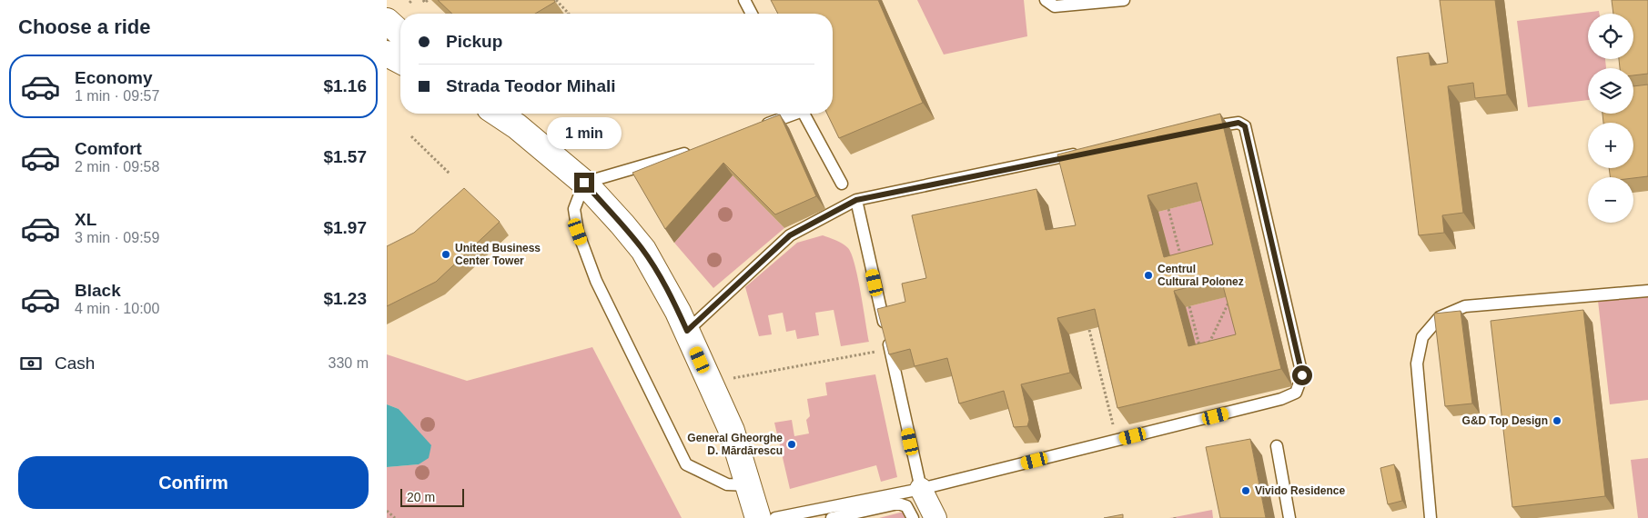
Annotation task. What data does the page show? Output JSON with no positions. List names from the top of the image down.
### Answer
{
  "places": [
    "United Business Center Tower",
    "Centrul Cultural Polonez",
    "G&D Top Design",
    "General Gheorghe D. Mărdărescu",
    "Vivido Residence"
  ],
  "scale_bar": "20 m",
  "page": {
    "heading": "Choose a ride",
    "map_buttons": ["+", "−"],
    "banner": ["Pickup", "Strada Teodor Mihali"],
    "list": [
      {
        "name": "Economy",
        "note": "1 min · 09:57",
        "value": "$1.16"
      },
      {
        "name": "Comfort",
        "note": "2 min · 09:58",
        "value": "$1.57"
      },
      {
        "name": "XL",
        "note": "3 min · 09:59",
        "value": "$1.97"
      },
      {
        "name": "Black",
        "note": "4 min · 10:00",
        "value": "$1.23"
      }
    ],
    "bubble": "1 min",
    "pay": ["Cash", "330 m"],
    "buttons": "Confirm",
    "scale": "20 m"
  }
}
